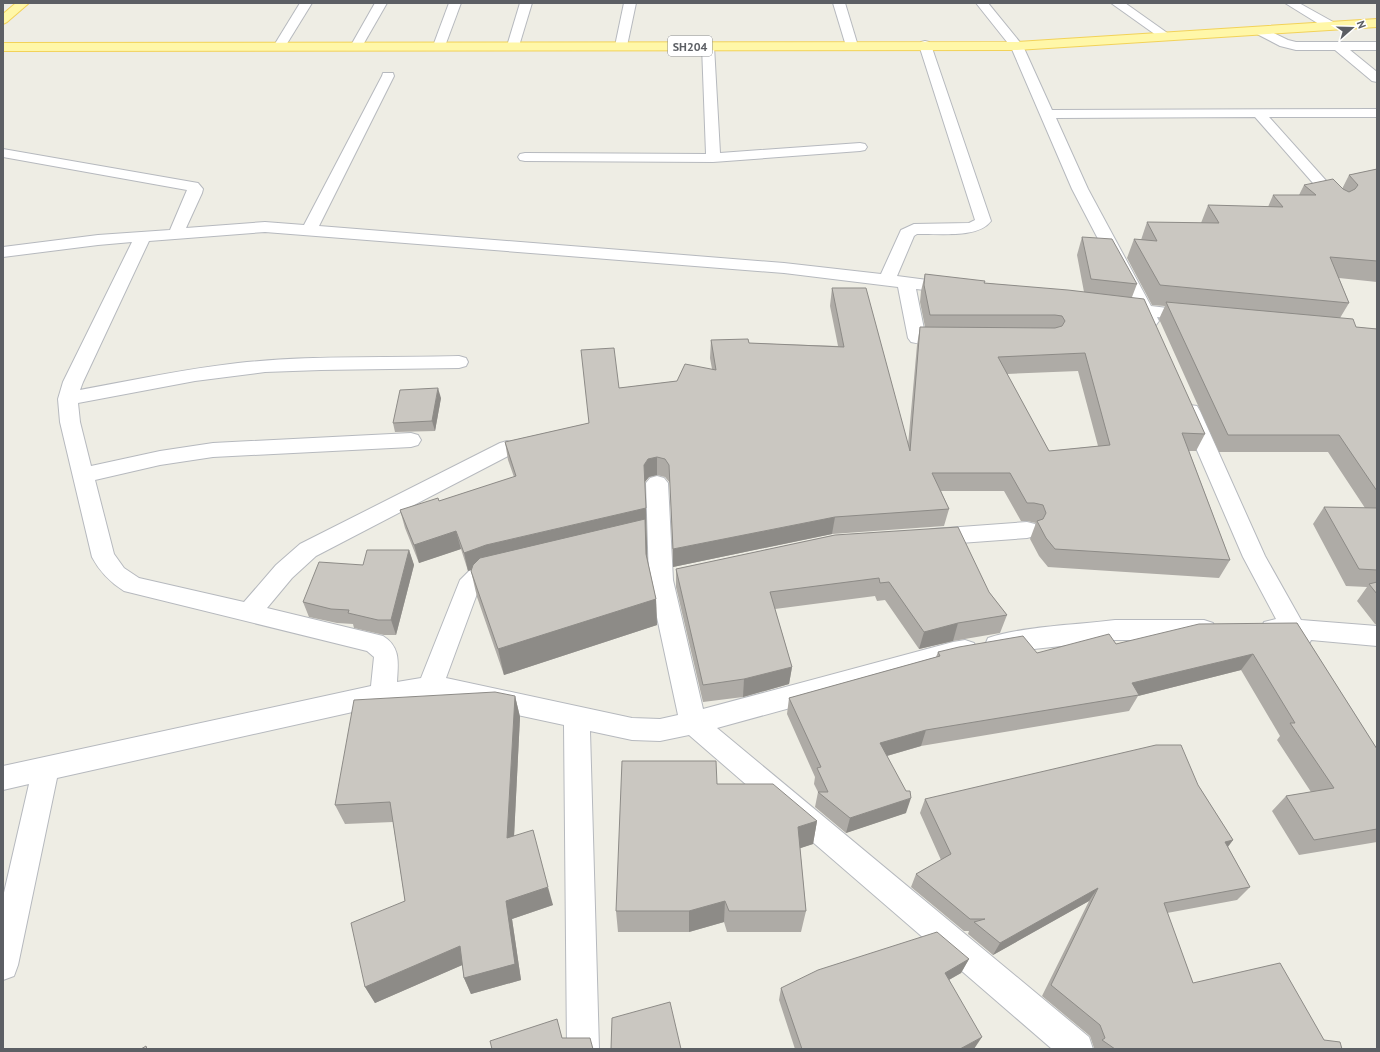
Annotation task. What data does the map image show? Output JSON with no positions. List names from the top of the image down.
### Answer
{
  "streets": {
    "main road": ["SH204"]
  },
  "north": "right"
}
